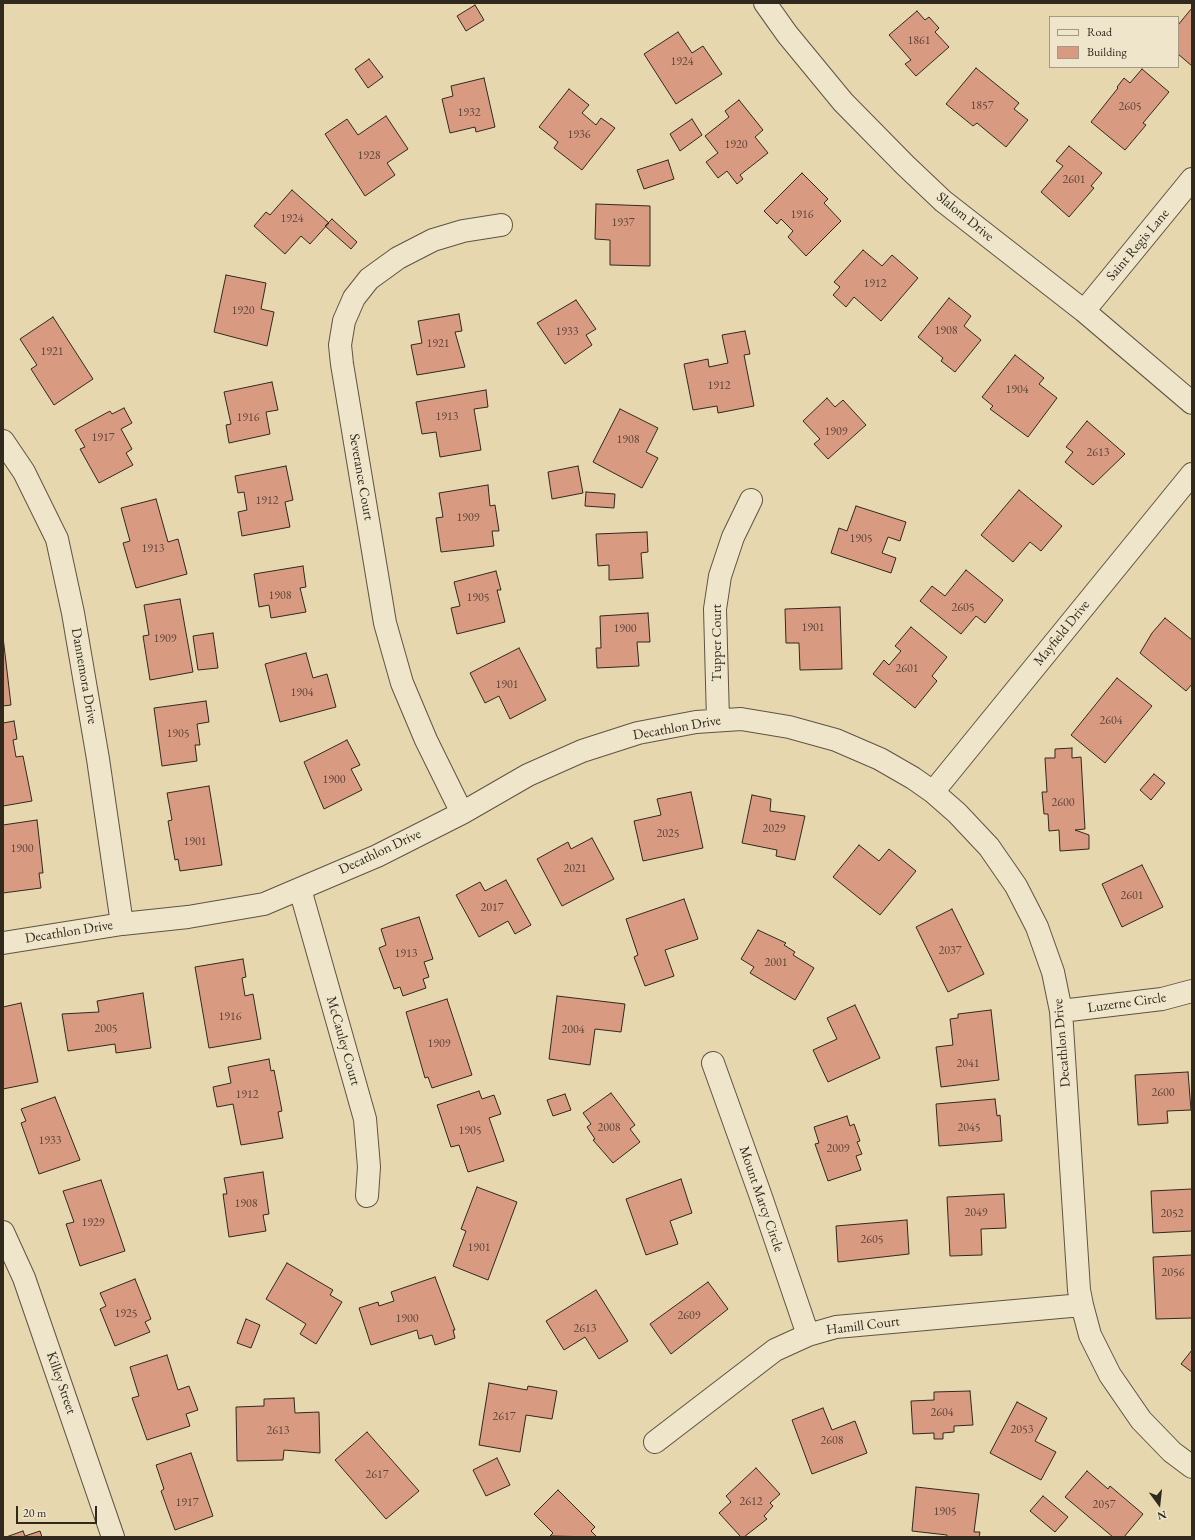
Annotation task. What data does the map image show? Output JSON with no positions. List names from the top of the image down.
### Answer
{
  "streets": {
    "street": [
      "Slalom Drive",
      "Saint Regis Lane",
      "Severance Court",
      "Mayfield Drive",
      "Tupper Court",
      "Dannemora Drive",
      "Decathlon Drive",
      "Luzerne Circle",
      "McCauley Court",
      "Mount Marcy Circle",
      "Hamill Court",
      "Killey Street"
    ]
  },
  "crossings": [
    ["Slalom Drive", "Saint Regis Lane"],
    ["Severance Court", "Decathlon Drive"],
    ["Mayfield Drive", "Decathlon Drive"],
    ["Tupper Court", "Decathlon Drive"],
    ["Dannemora Drive", "Decathlon Drive"],
    ["Decathlon Drive", "Luzerne Circle"],
    ["Decathlon Drive", "McCauley Court"],
    ["Decathlon Drive", "Hamill Court"],
    ["Mount Marcy Circle", "Hamill Court"]
  ],
  "house_numbers": [
    "1861",
    "1924",
    "1857",
    "2605",
    "1932",
    "1936",
    "1920",
    "1928",
    "2601",
    "1916",
    "1924",
    "1937",
    "1912",
    "1920",
    "1908",
    "1933",
    "1921",
    "1921",
    "1912",
    "1904",
    "1913",
    "1916",
    "1909",
    "1917",
    "1908",
    "2613",
    "1912",
    "1909",
    "1905",
    "1913",
    "1908",
    "1905",
    "2605",
    "1901",
    "1900",
    "1909",
    "2601",
    "1901",
    "1904",
    "2604",
    "1905",
    "1900",
    "2600",
    "2029",
    "2025",
    "1901",
    "1900",
    "2021",
    "2601",
    "2017",
    "2037",
    "1913",
    "2001",
    "1916",
    "2005",
    "2004",
    "1909",
    "2041",
    "2600",
    "1912",
    "2008",
    "2045",
    "1905",
    "1933",
    "2009",
    "1908",
    "2049",
    "2052",
    "1929",
    "2605",
    "1901",
    "2056",
    "1925",
    "2609",
    "1900",
    "2613",
    "2604",
    "2617",
    "2053",
    "2613",
    "2608",
    "2617",
    "2612",
    "1917",
    "2057",
    "1905"
  ],
  "legend": ["Road", "Building"],
  "scale_bar": "20 m",
  "north": "bottom"
}
